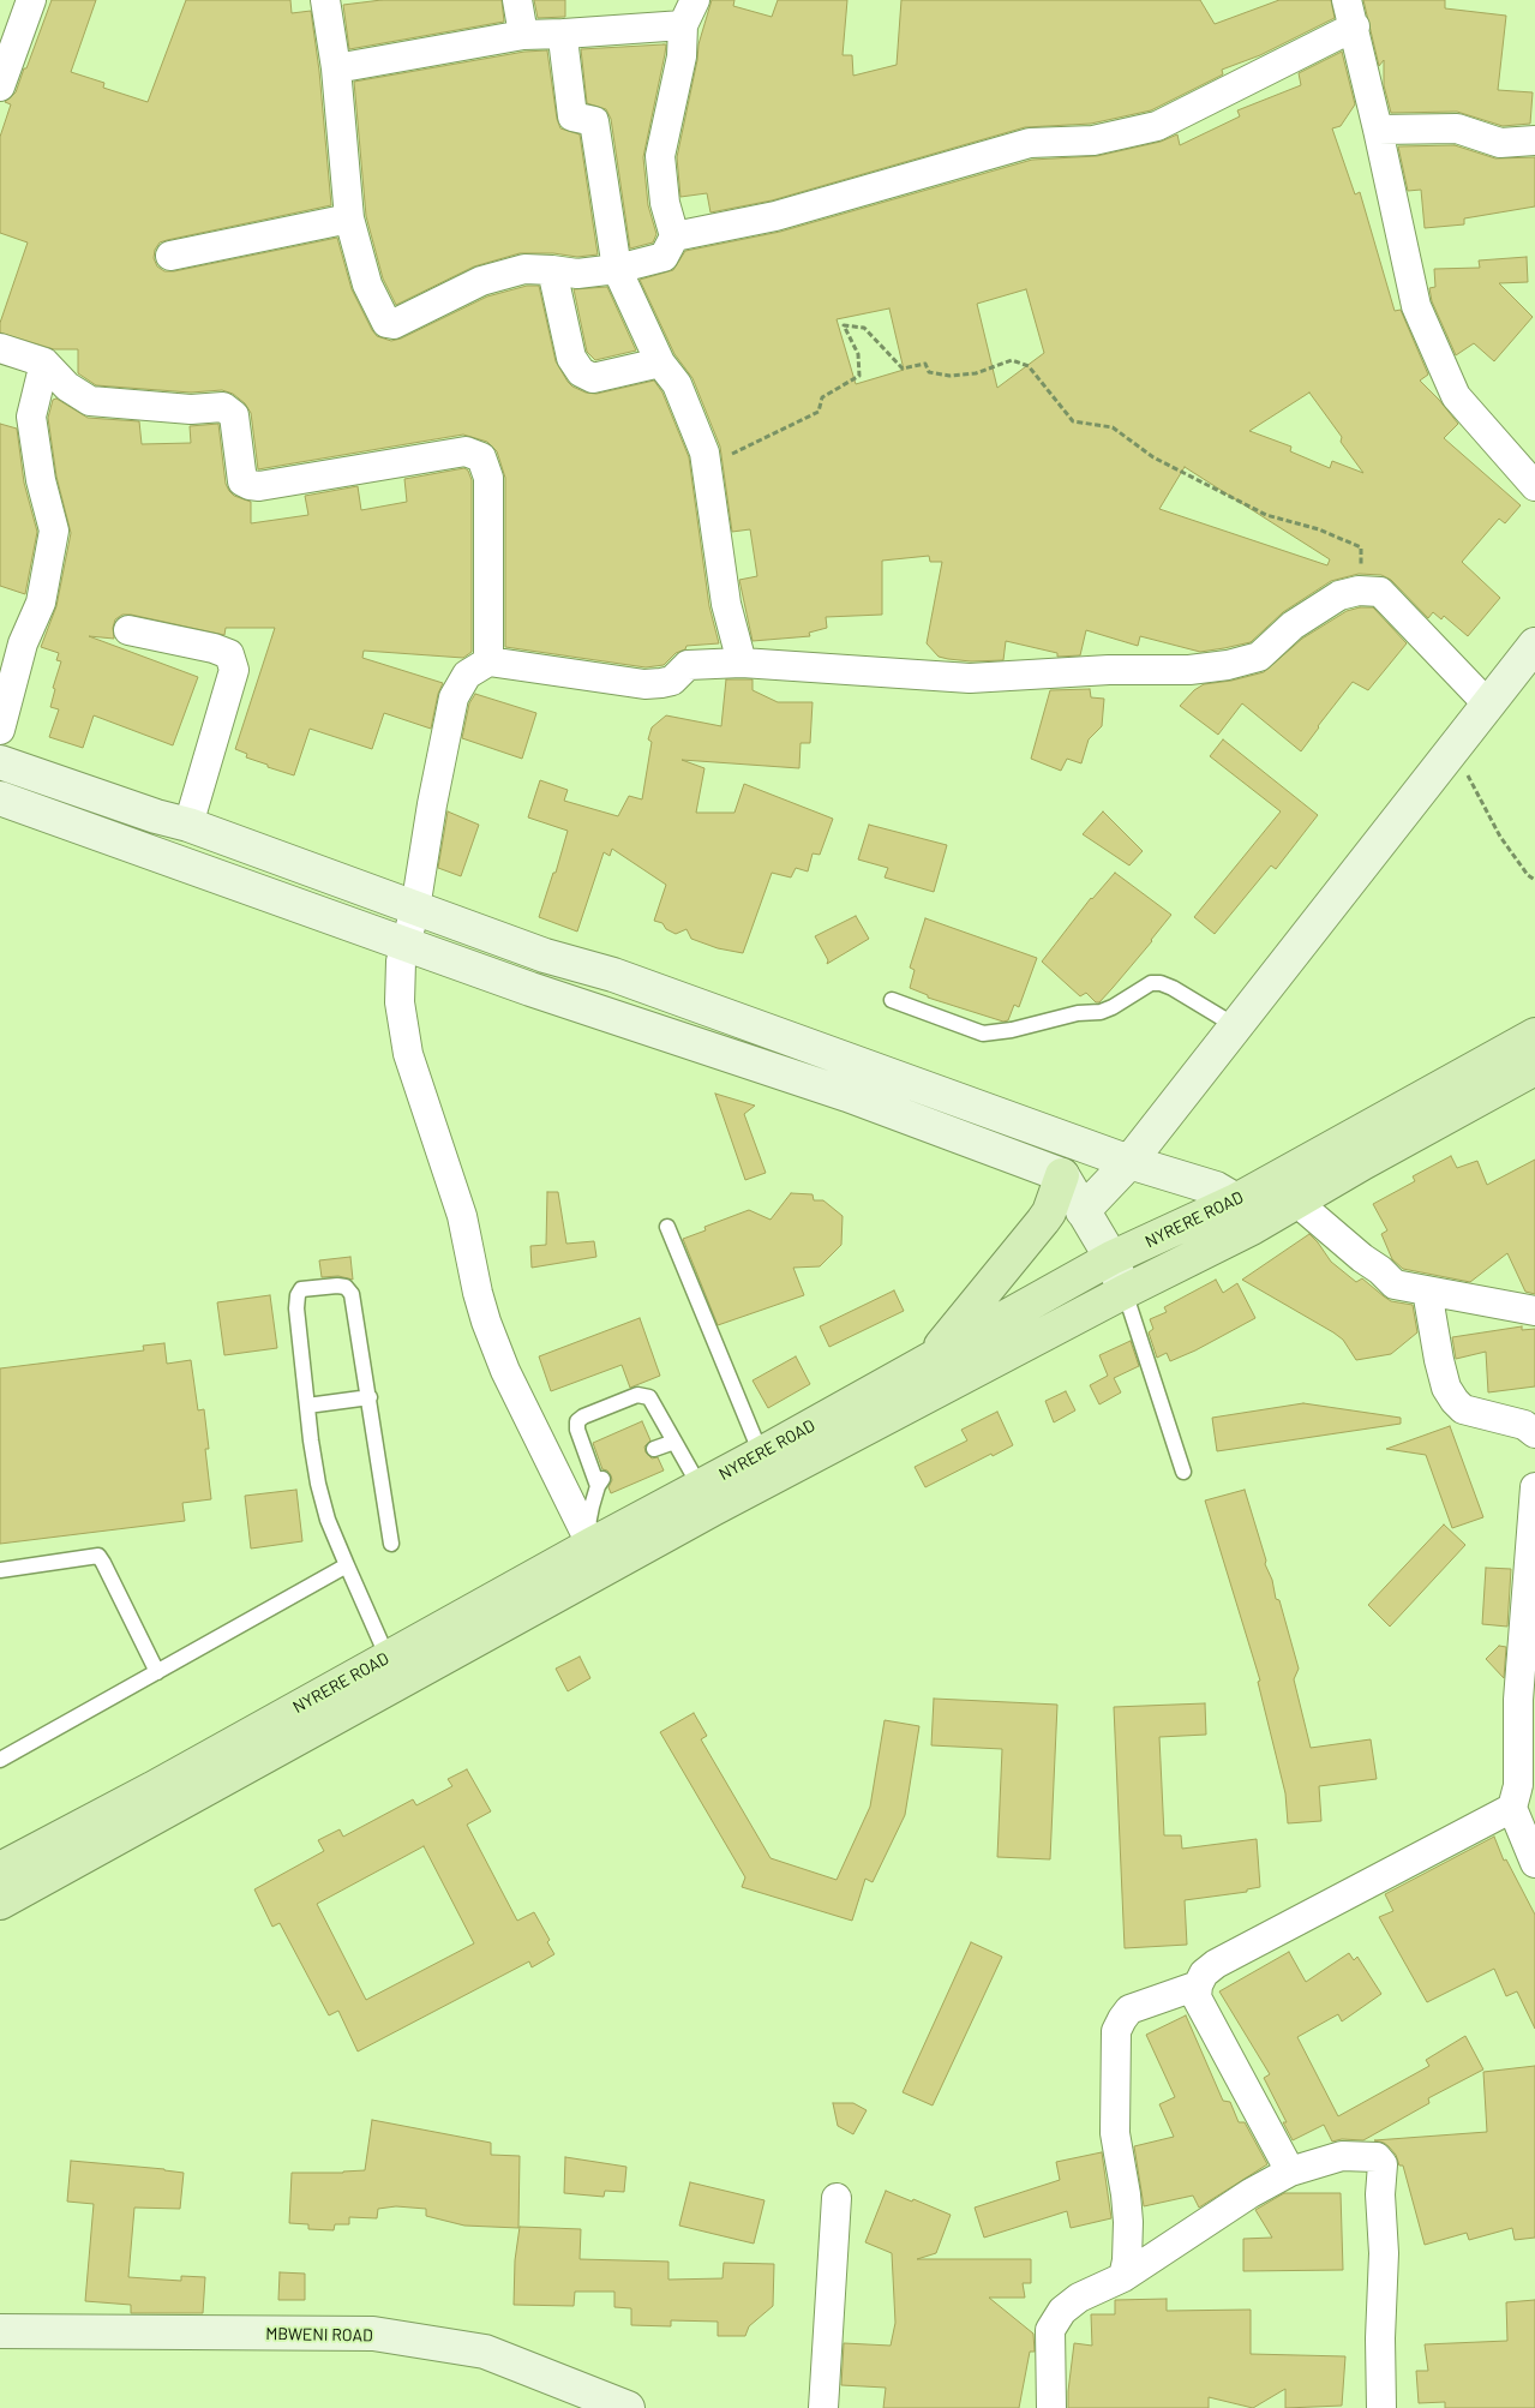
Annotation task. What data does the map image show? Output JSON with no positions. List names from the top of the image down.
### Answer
{
  "streets": {
    "main road": ["NYRERE ROAD", "MBWENI ROAD"]
  }
}
